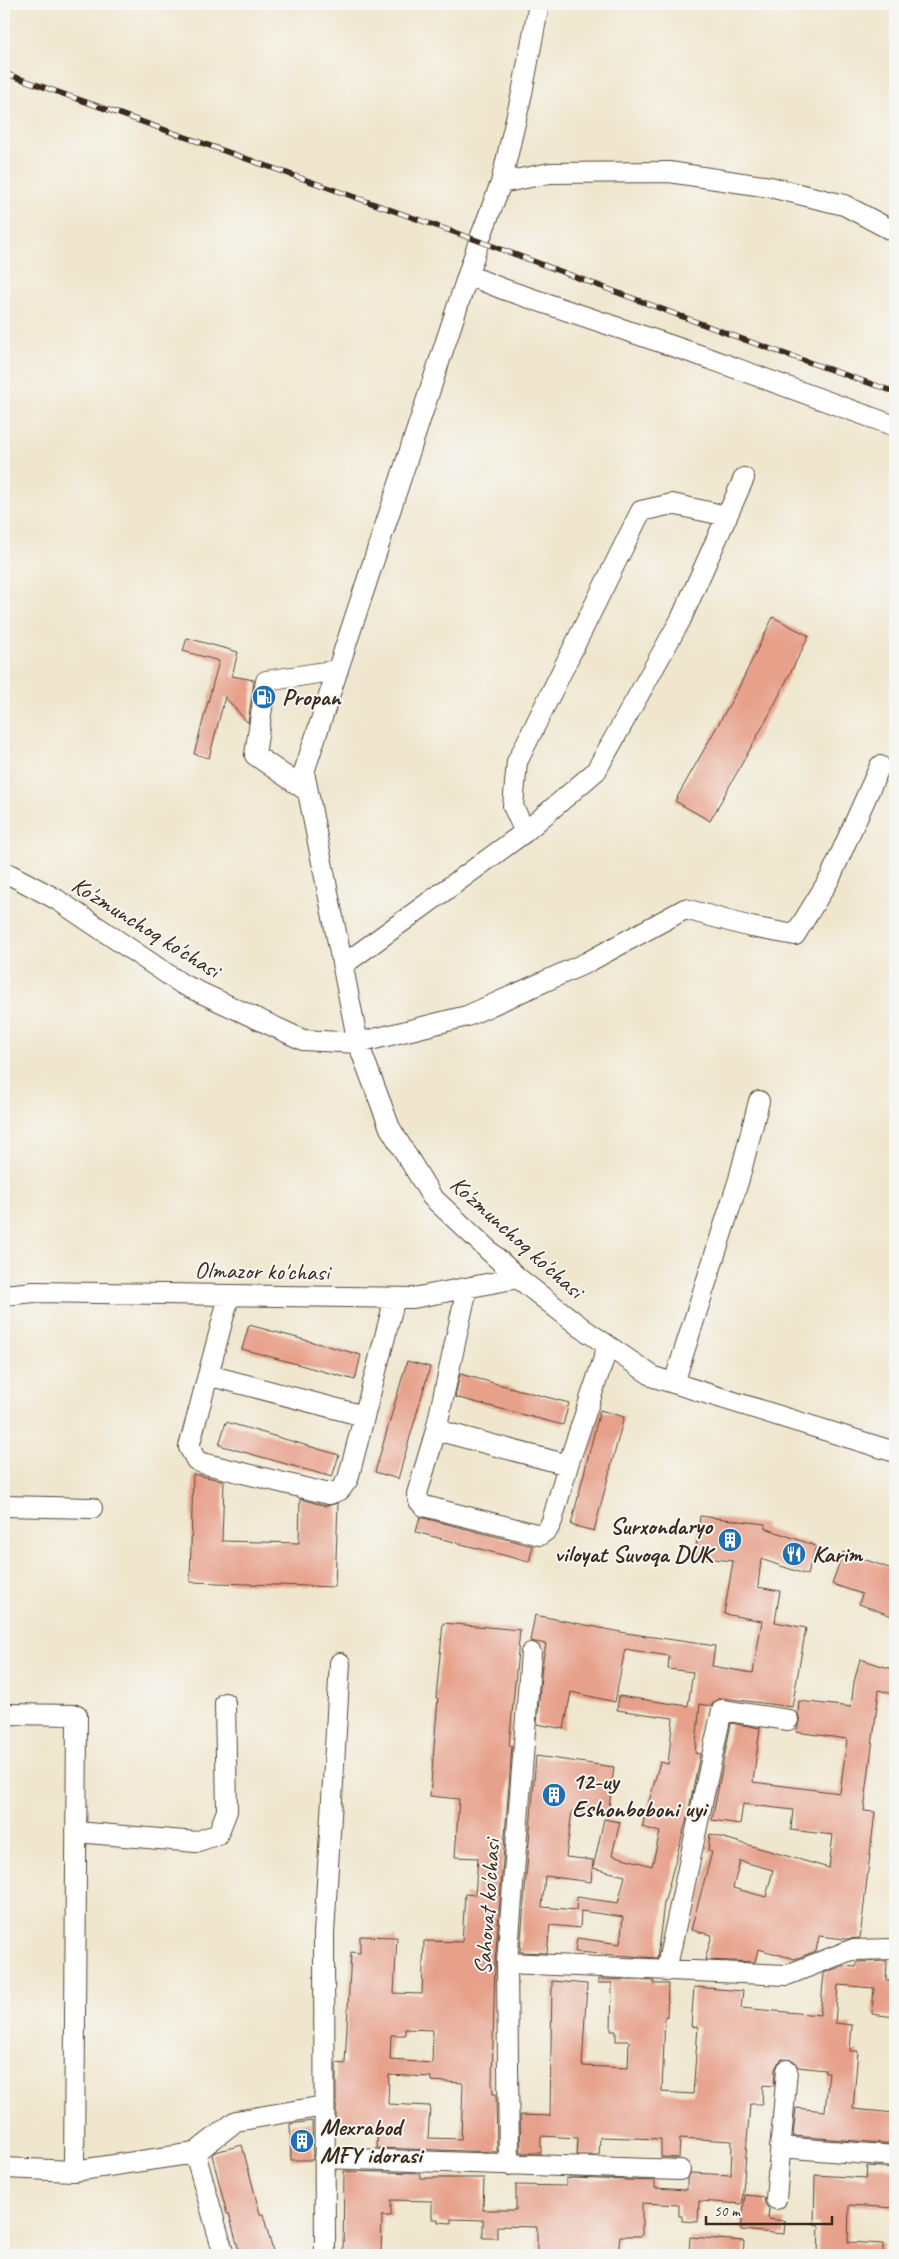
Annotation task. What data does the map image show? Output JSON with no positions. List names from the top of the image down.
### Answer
{
  "streets": {
    "street": ["Ko'zmunchoq ko'chasi", "Olmazor ko'chasi", "Sahovat ko'chasi"]
  },
  "crossings": [
    ["Ko'zmunchoq ko'chasi", "Olmazor ko'chasi"]
  ],
  "places": {
    "fuel station": ["Propan"],
    "building": ["Surxondaryo viloyat Suvoqa DUK", "12-uy Eshonboboni uyi", "Mexrabod MFY idorasi"],
    "restaurant": ["Karim"]
  },
  "scale_bar": "50 m"
}
